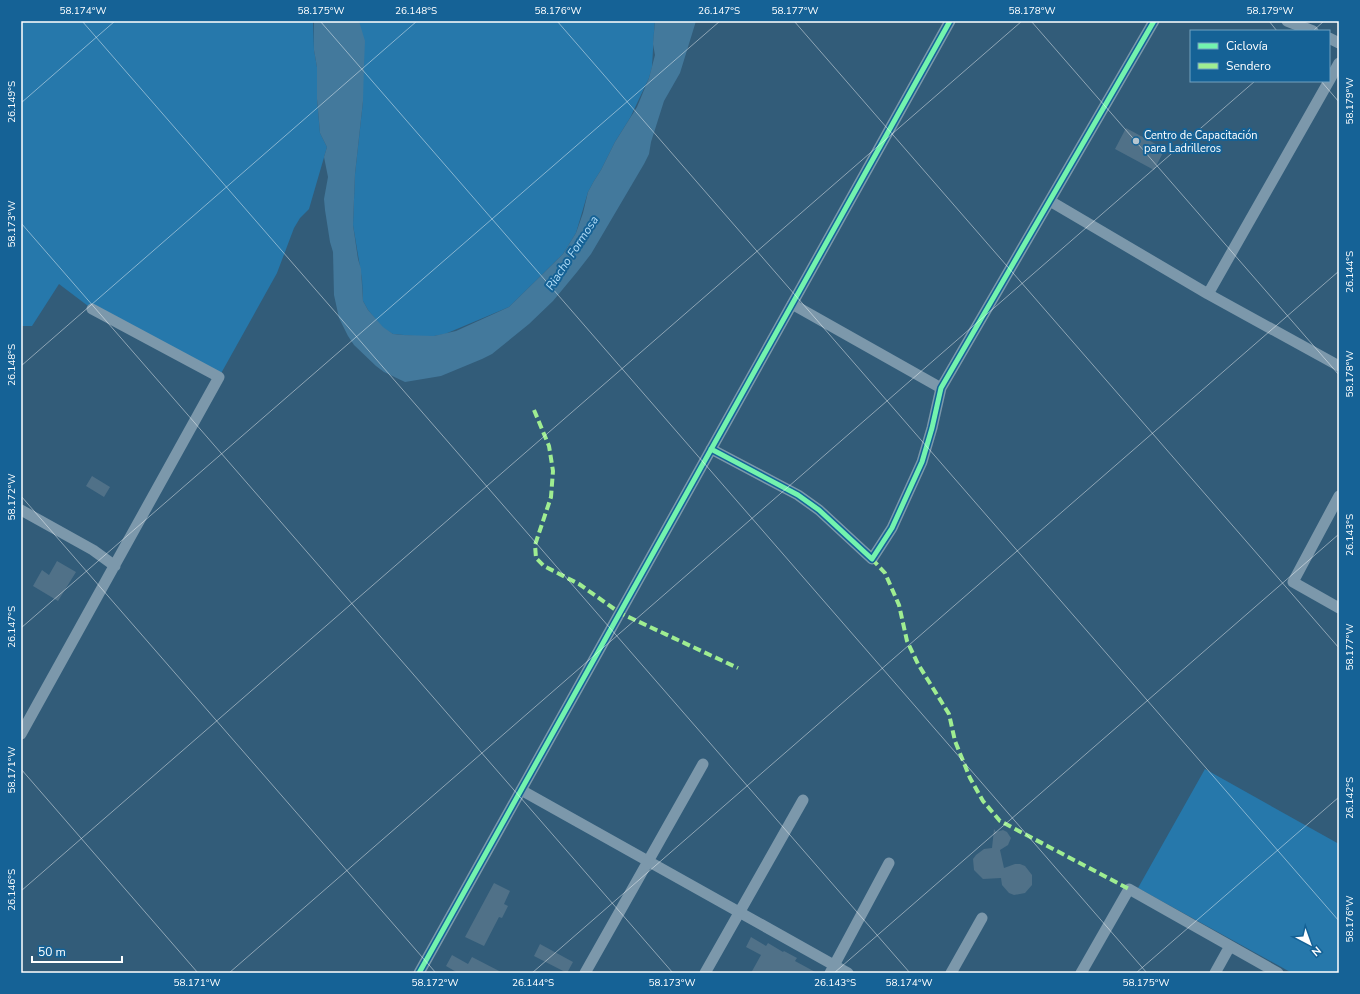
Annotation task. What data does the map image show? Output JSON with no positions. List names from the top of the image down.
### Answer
{
  "water": ["Riacho Formosa"],
  "places": ["Centro de Capacitación para Ladrilleros"],
  "legend": ["Ciclovía", "Sendero"],
  "scale_bar": "50 m",
  "north": "bottom right",
  "coordinates": [
    "58.174°W",
    "58.175°W",
    "26.148°S",
    "58.176°W",
    "26.147°S",
    "58.177°W",
    "58.178°W",
    "58.179°W",
    "26.149°S",
    "58.173°W",
    "26.144°S",
    "58.172°W",
    "26.143°S",
    "58.171°W",
    "26.142°S",
    "26.146°S"
  ]
}
